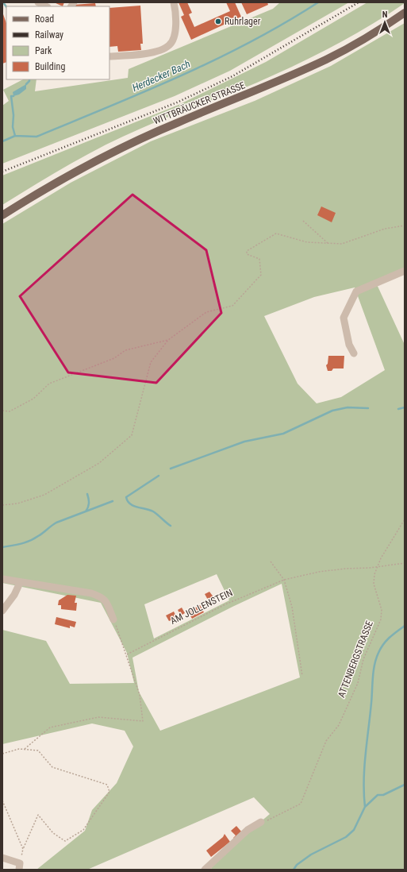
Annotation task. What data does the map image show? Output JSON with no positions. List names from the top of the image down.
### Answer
{
  "streets": {
    "main road": ["WITTBRÄUCKER STRASSE"],
    "path": ["AM JOLLENSTEIN", "ATTENBERGSTRASSE"]
  },
  "crossings": [
    ["AM JOLLENSTEIN", "ATTENBERGSTRASSE"]
  ],
  "water": ["Herdecker Bach"],
  "places": ["Ruhrlager"],
  "legend": [
    "Road",
    "Railway",
    "Park",
    "Building"
  ],
  "north": "top"
}
